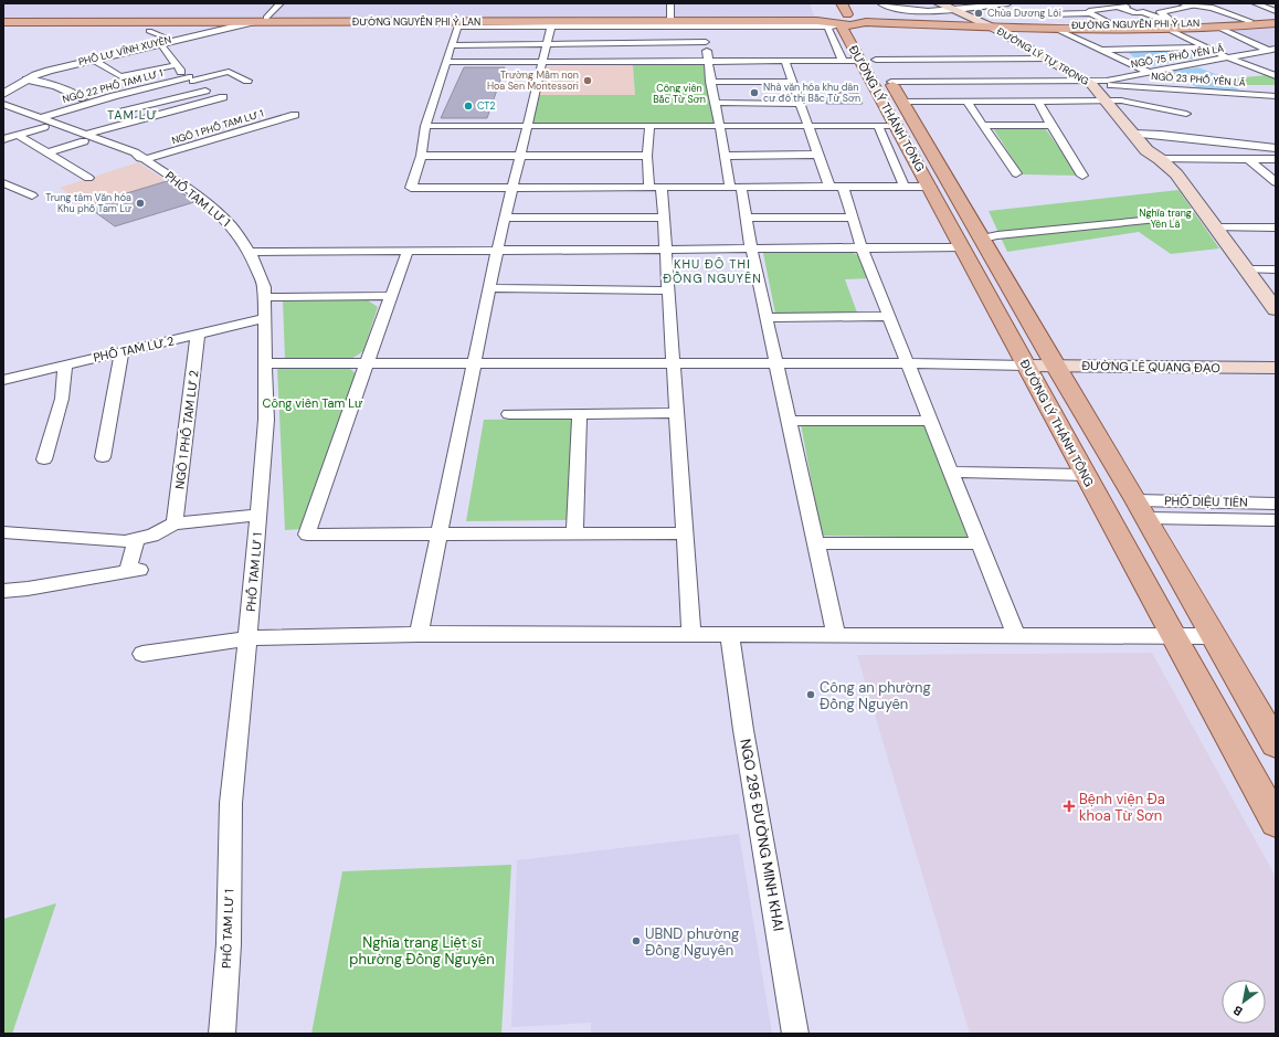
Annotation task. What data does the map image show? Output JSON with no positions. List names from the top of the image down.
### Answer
{
  "streets": {
    "main road": [
      "ĐƯỜNG NGUYÊN PHI Ỷ LAN",
      "ĐƯỜNG LÝ TỰ TRỌNG",
      "ĐƯỜNG LÝ THÁNH TÔNG",
      "ĐƯỜNG LÊ QUANG ĐẠO"
    ],
    "street": [
      "PHỐ LƯ VĨNH XUYÊN",
      "NGÕ 75 PHỐ YÊN LÃ",
      "NGÕ 23 PHỐ YÊN LÃ",
      "NGÕ 22 PHỐ TAM LƯ 1",
      "NGÕ 1 PHỐ TAM LƯ 1",
      "PHỐ TAM LƯ 1",
      "PHỐ TAM LƯ 2",
      "NGÕ 1 PHỐ TAM LƯ 2",
      "PHỐ DIỆU TIÊN",
      "NGO 295 ĐƯỜNG MINH KHAI"
    ]
  },
  "crossings": [
    ["ĐƯỜNG NGUYÊN PHI Ỷ LAN", "PHỐ LƯ VĨNH XUYÊN"],
    ["ĐƯỜNG NGUYÊN PHI Ỷ LAN", "ĐƯỜNG LÝ TỰ TRỌNG"],
    ["ĐƯỜNG NGUYÊN PHI Ỷ LAN", "ĐƯỜNG LÝ THÁNH TÔNG"],
    ["ĐƯỜNG LÝ TỰ TRỌNG", "NGÕ 75 PHỐ YÊN LÃ"],
    ["ĐƯỜNG LÝ TỰ TRỌNG", "NGÕ 23 PHỐ YÊN LÃ"],
    ["NGÕ 75 PHỐ YÊN LÃ", "NGÕ 23 PHỐ YÊN LÃ"],
    ["NGÕ 22 PHỐ TAM LƯ 1", "PHỐ TAM LƯ 1"],
    ["ĐƯỜNG LÝ THÁNH TÔNG", "ĐƯỜNG LÊ QUANG ĐẠO"],
    ["ĐƯỜNG LÝ THÁNH TÔNG", "PHỐ DIỆU TIÊN"],
    ["NGÕ 1 PHỐ TAM LƯ 1", "PHỐ TAM LƯ 1"],
    ["PHỐ TAM LƯ 1", "PHỐ TAM LƯ 2"],
    ["PHỐ TAM LƯ 2", "NGÕ 1 PHỐ TAM LƯ 2"]
  ],
  "districts": ["TAM LƯ", "KHU ĐÔ THỊ ĐỒNG NGUYÊN"],
  "parks": [
    "Công viên Bắc Từ Sơn",
    "Nghĩa trang Yên Lã",
    "Công viên Tam Lư",
    "Nghĩa trang Liệt sĩ phường Đồng Nguyên"
  ],
  "places": {
    "other": [
      "Chùa Dương Lôi",
      "Trường Mầm non Hoa Sen Montessori",
      "Nhà văn hóa khu dân cư đô thị Bắc Từ Sơn",
      "CT2",
      "Trung tâm Văn hóa Khu phố Tam Lư",
      "Công an phường Đồng Nguyên",
      "UBND phường Đồng Nguyên"
    ],
    "health": ["Bệnh viện Đa khoa Từ Sơn"]
  },
  "north": "bottom left"
}
